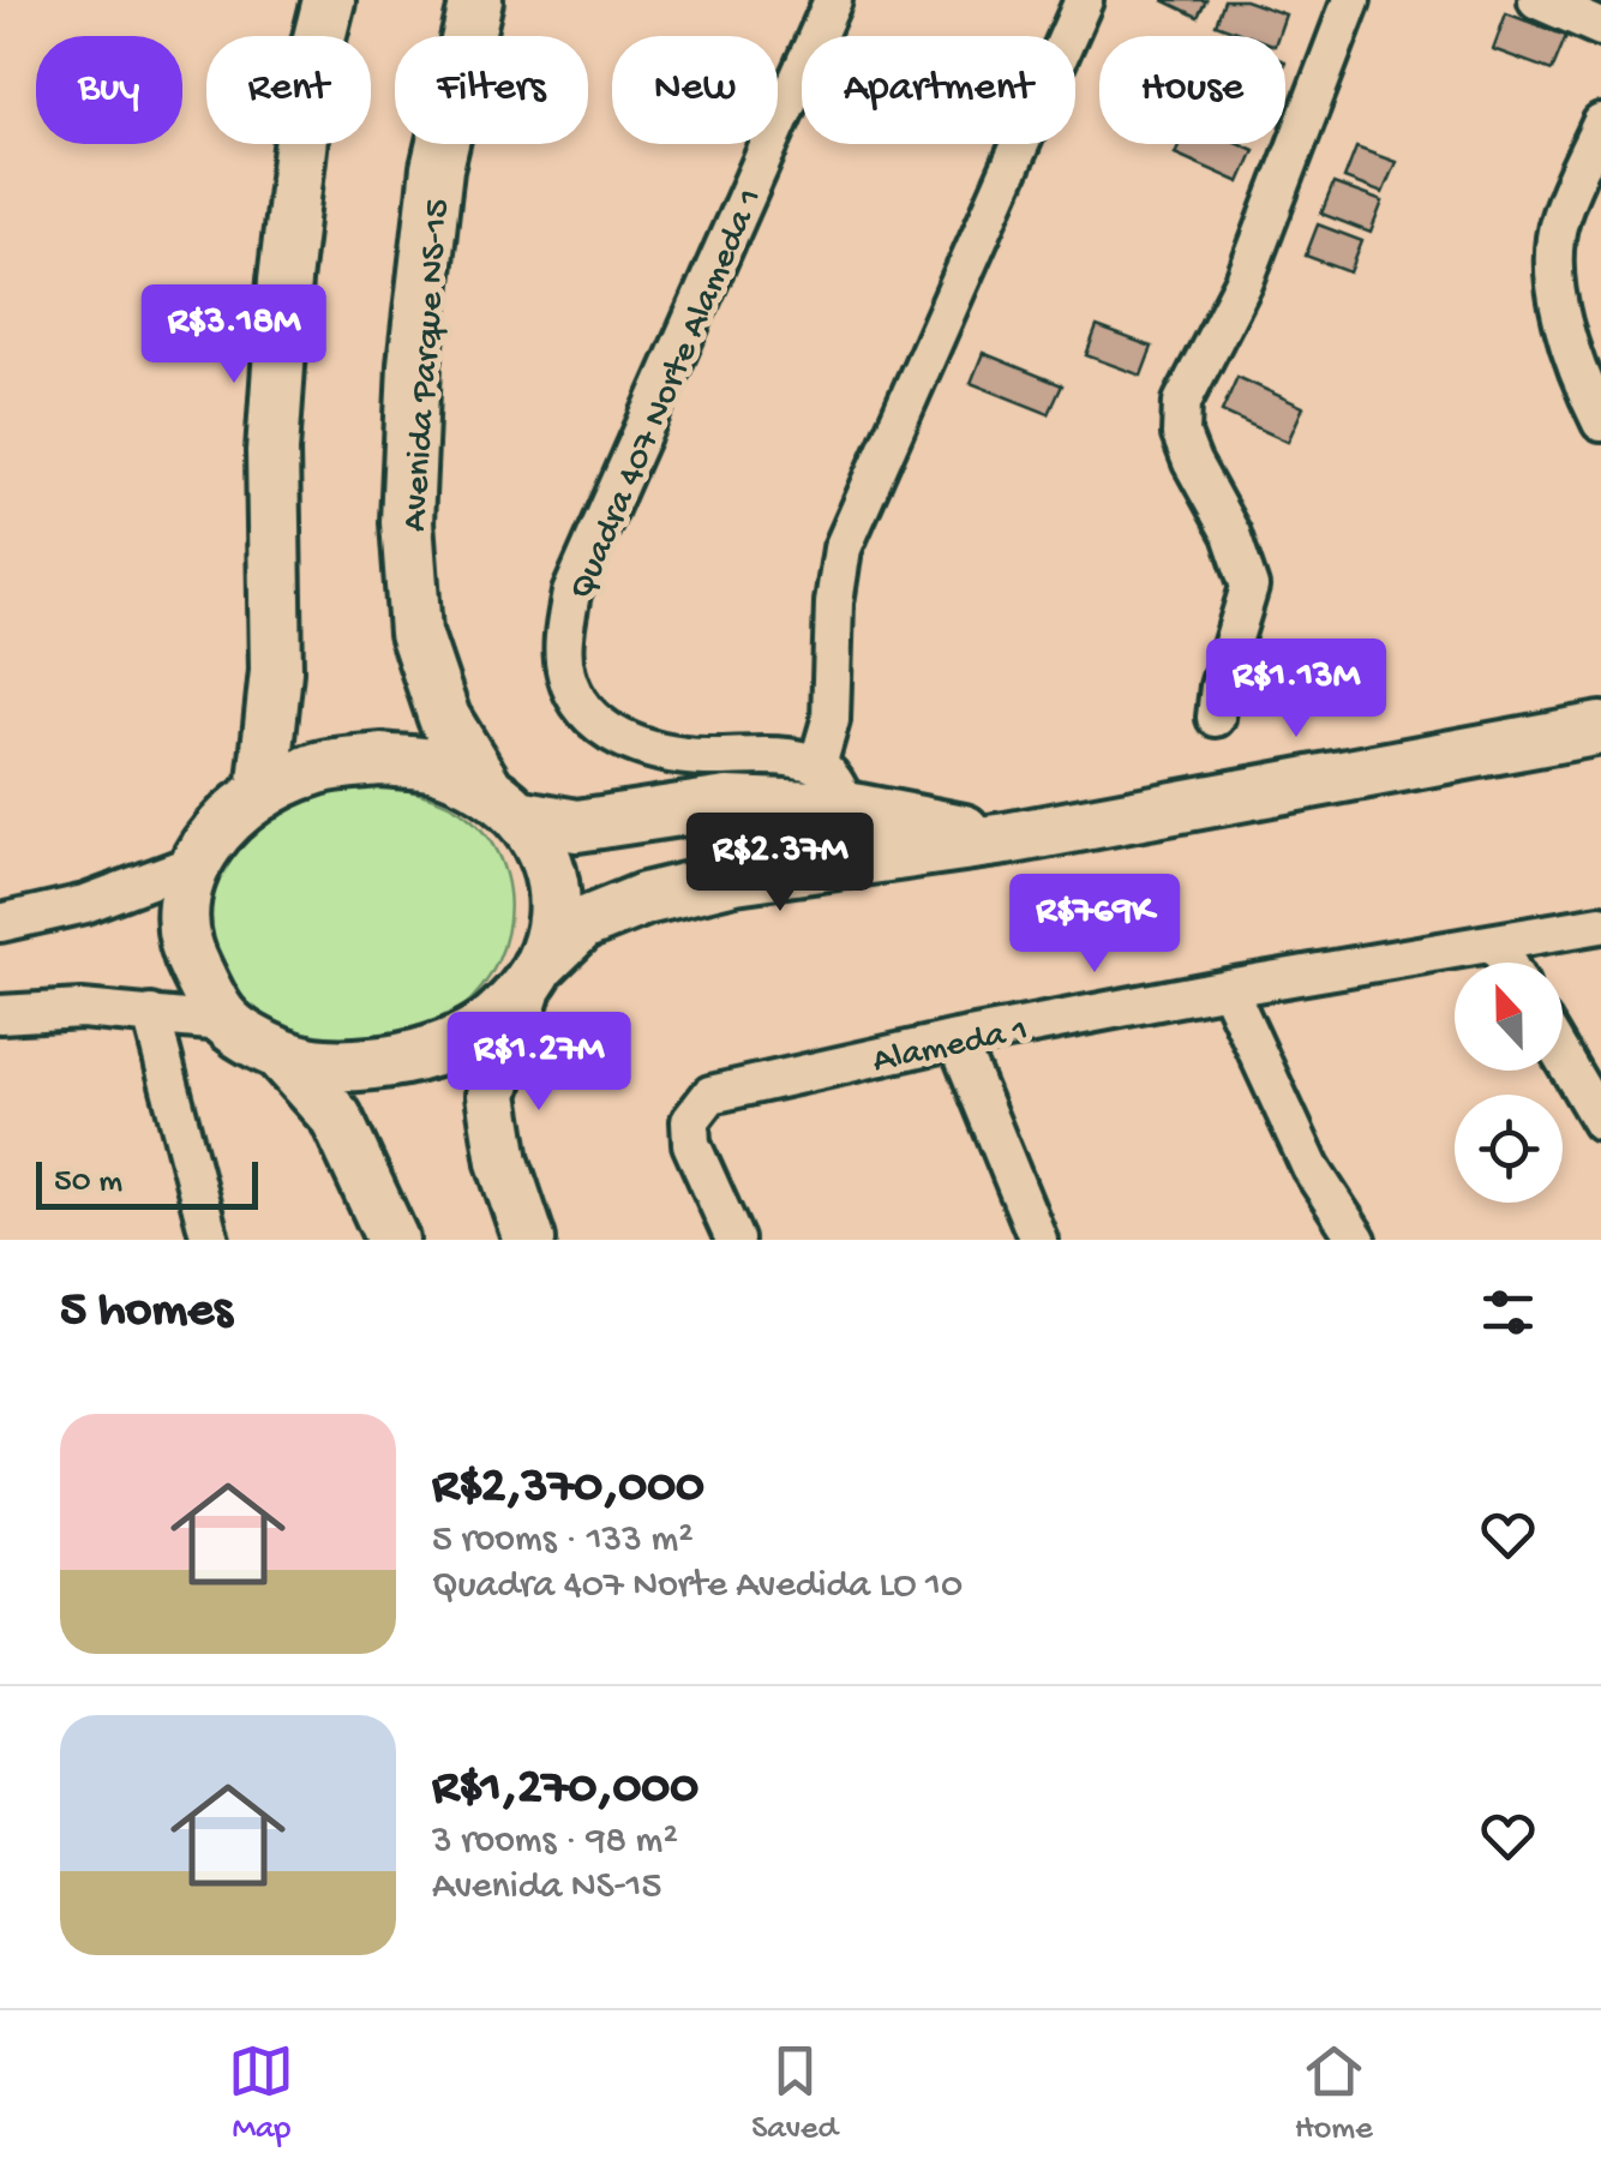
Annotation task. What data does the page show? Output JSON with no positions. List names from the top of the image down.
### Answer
{
  "streets": {
    "main road": ["Avenida Parque NS-15"],
    "street": ["Quadra 407 Norte Alameda 1", "Alameda 1"]
  },
  "scale_bar": "50 m",
  "north": "top",
  "page": {
    "chip": [
      "Buy",
      "Rent",
      "Filters",
      "New",
      "Apartment",
      "House"
    ],
    "price": [
      "R$3.18M",
      "R$1.13M",
      "R$2.37M",
      "R$769K",
      "R$1.27M"
    ],
    "scale": "50 m",
    "heading": "5 homes",
    "list": [
      {
        "name": "R$2,370,000",
        "note": "5 rooms · 133 m² · Quadra 407 Norte Avedida LO 10"
      },
      {
        "name": "R$1,270,000",
        "note": "3 rooms · 98 m² · Avenida NS-15"
      }
    ],
    "tabs": ["Map", "Saved", "Home"]
  }
}
